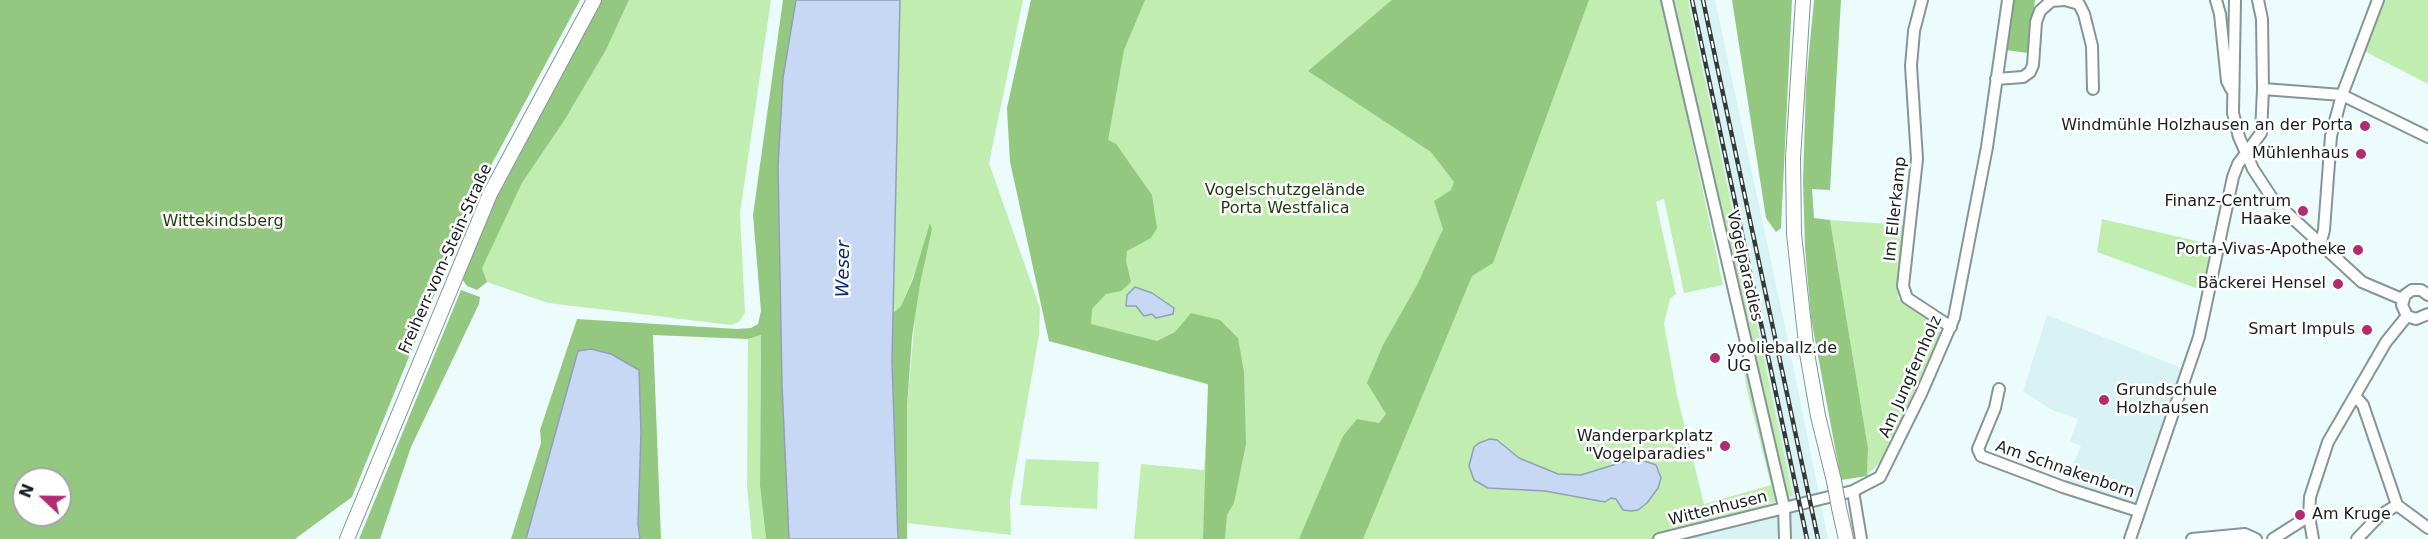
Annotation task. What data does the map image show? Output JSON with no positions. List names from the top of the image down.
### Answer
{
  "streets": {
    "main road": ["Freiherr-vom-Stein-Straße"],
    "street": [
      "Im Ellerkamp",
      "Vogelparadies",
      "Am Jungfernholz",
      "Am Schnakenborn",
      "Wittenhusen"
    ]
  },
  "crossings": [
    ["Im Ellerkamp", "Am Jungfernholz"],
    ["Vogelparadies", "Am Jungfernholz"],
    ["Vogelparadies", "Wittenhusen"],
    ["Am Jungfernholz", "Wittenhusen"]
  ],
  "water": ["Weser"],
  "parks": ["Vogelschutzgelände Porta Westfalica", "Wittekindsberg"],
  "places": [
    "Windmühle Holzhausen an der Porta",
    "Mühlenhaus",
    "Finanz-Centrum Haake",
    "Porta-Vivas-Apotheke",
    "Bäckerei Hensel",
    "Smart Impuls",
    "yoolieballz.de UG",
    "Grundschule Holzhausen",
    "Wanderparkplatz \"Vogelparadies\"",
    "Am Kruge"
  ],
  "north": "left"
}
